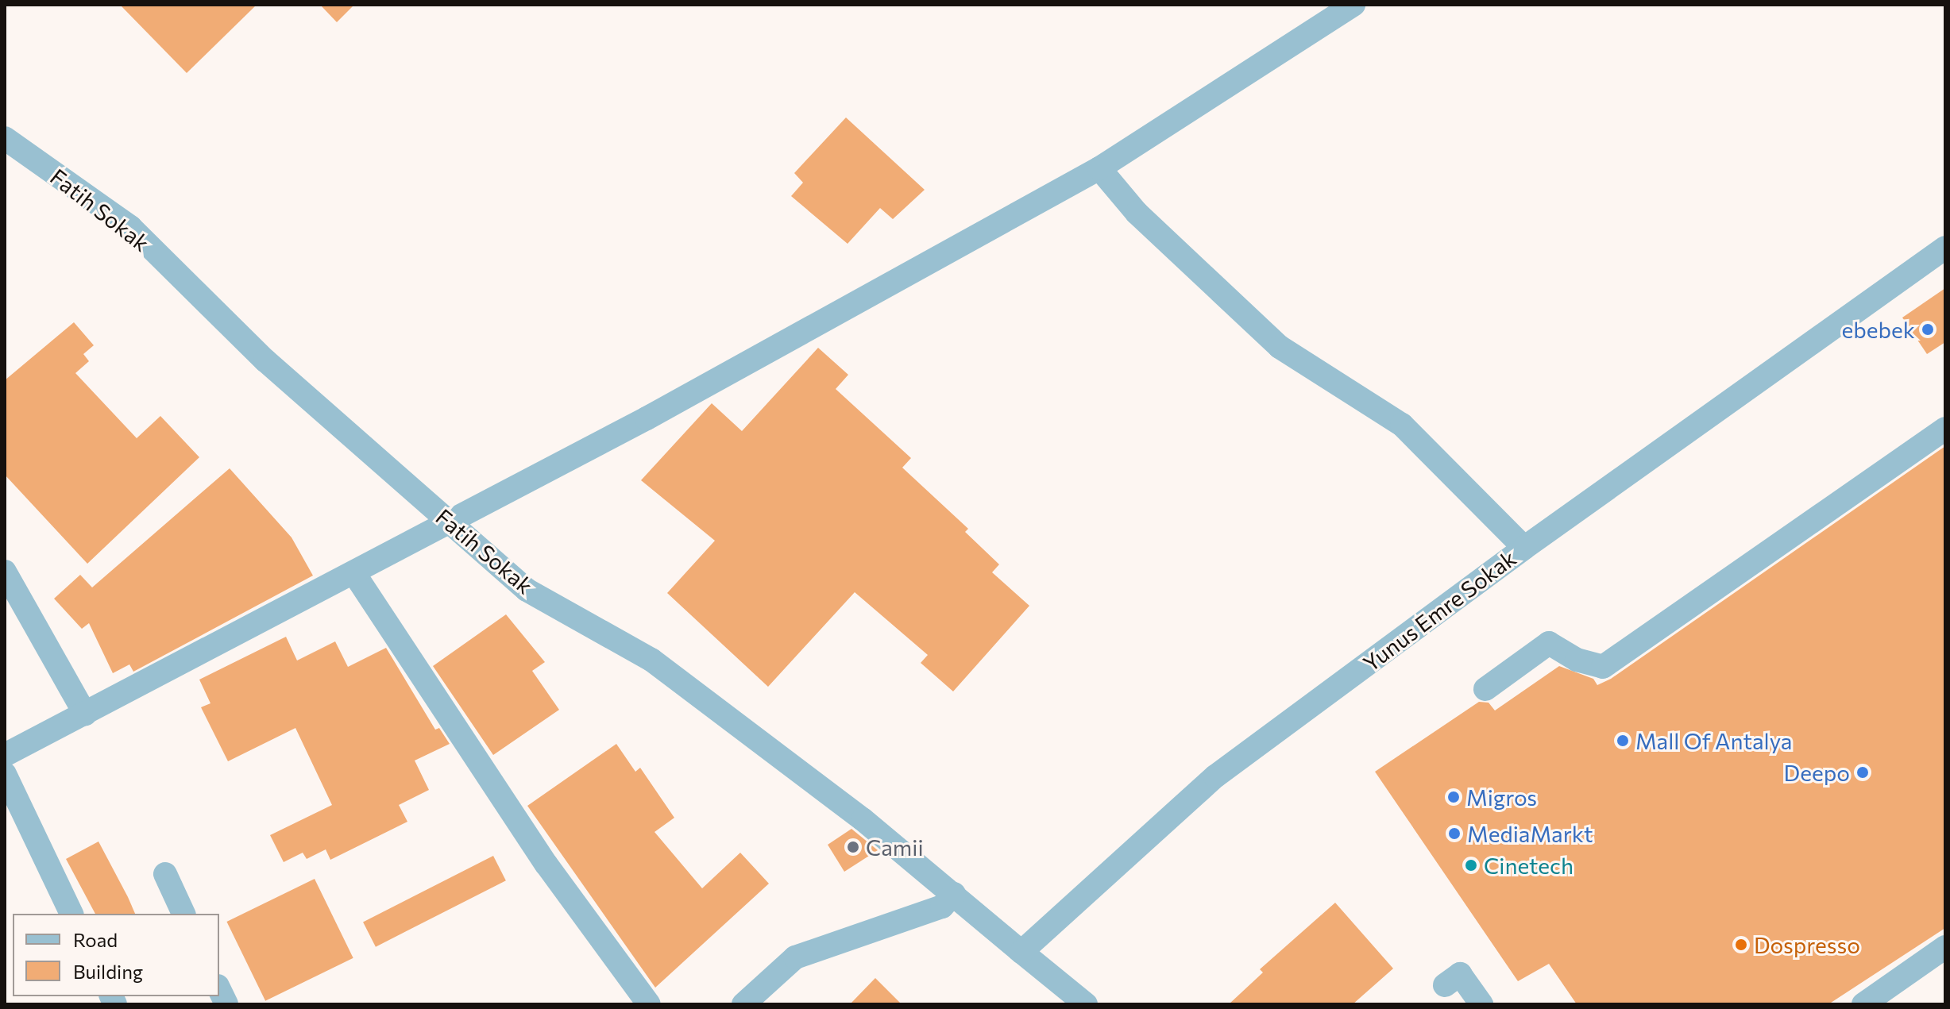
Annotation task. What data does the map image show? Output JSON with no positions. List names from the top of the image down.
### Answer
{
  "streets": {
    "street": ["Fatih Sokak", "Yunus Emre Sokak"]
  },
  "crossings": [
    ["Fatih Sokak", "Yunus Emre Sokak"]
  ],
  "places": [
    "ebebek",
    "Mall Of Antalya",
    "Deepo",
    "Migros",
    "MediaMarkt",
    "Camii",
    "Cinetech",
    "Dospresso"
  ],
  "legend": ["Road", "Building"]
}
